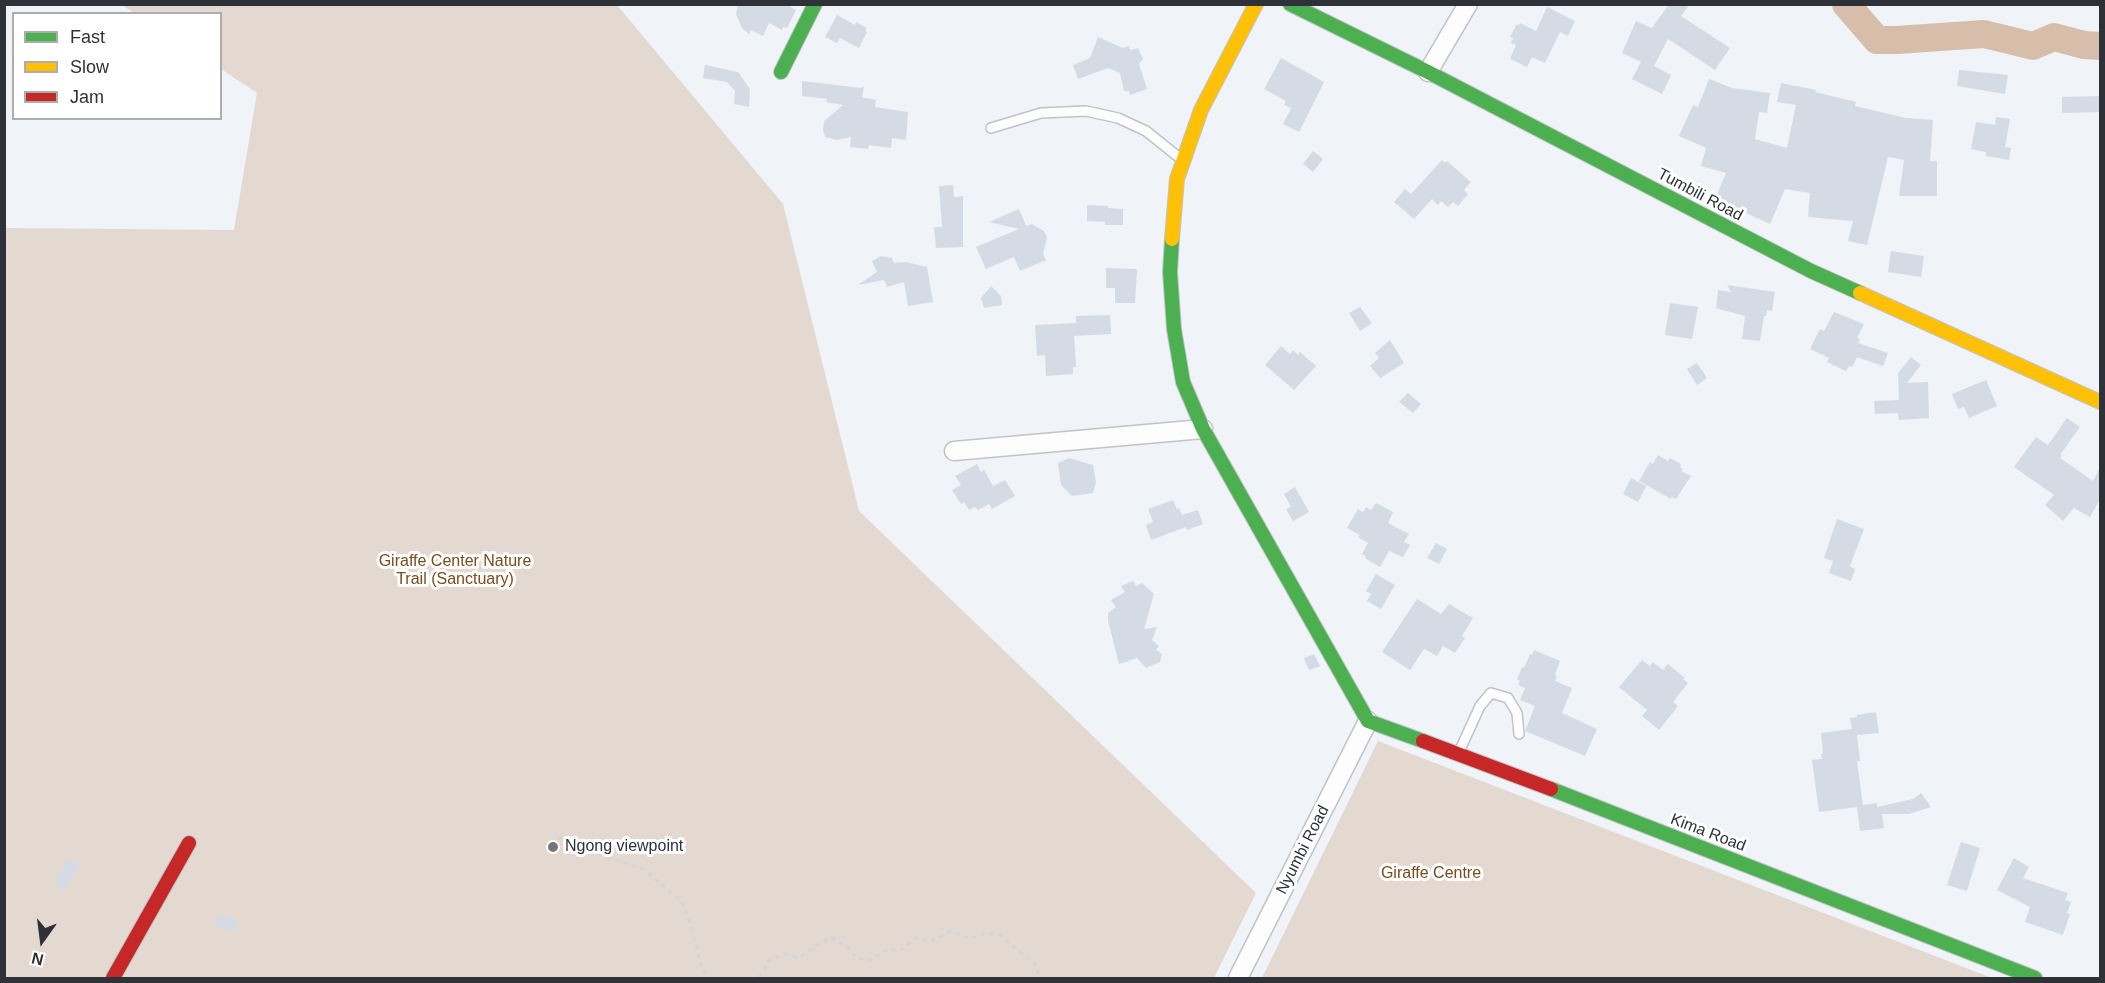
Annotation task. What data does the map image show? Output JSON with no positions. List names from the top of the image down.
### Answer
{
  "streets": {
    "street": ["Tumbili Road", "Kima Road", "Nyumbi Road"]
  },
  "crossings": [
    ["Kima Road", "Nyumbi Road"]
  ],
  "parks": ["Giraffe Center Nature Trail (Sanctuary)", "Giraffe Centre"],
  "places": ["Ngong viewpoint"],
  "legend": ["Fast", "Slow", "Jam"],
  "north": "bottom"
}
